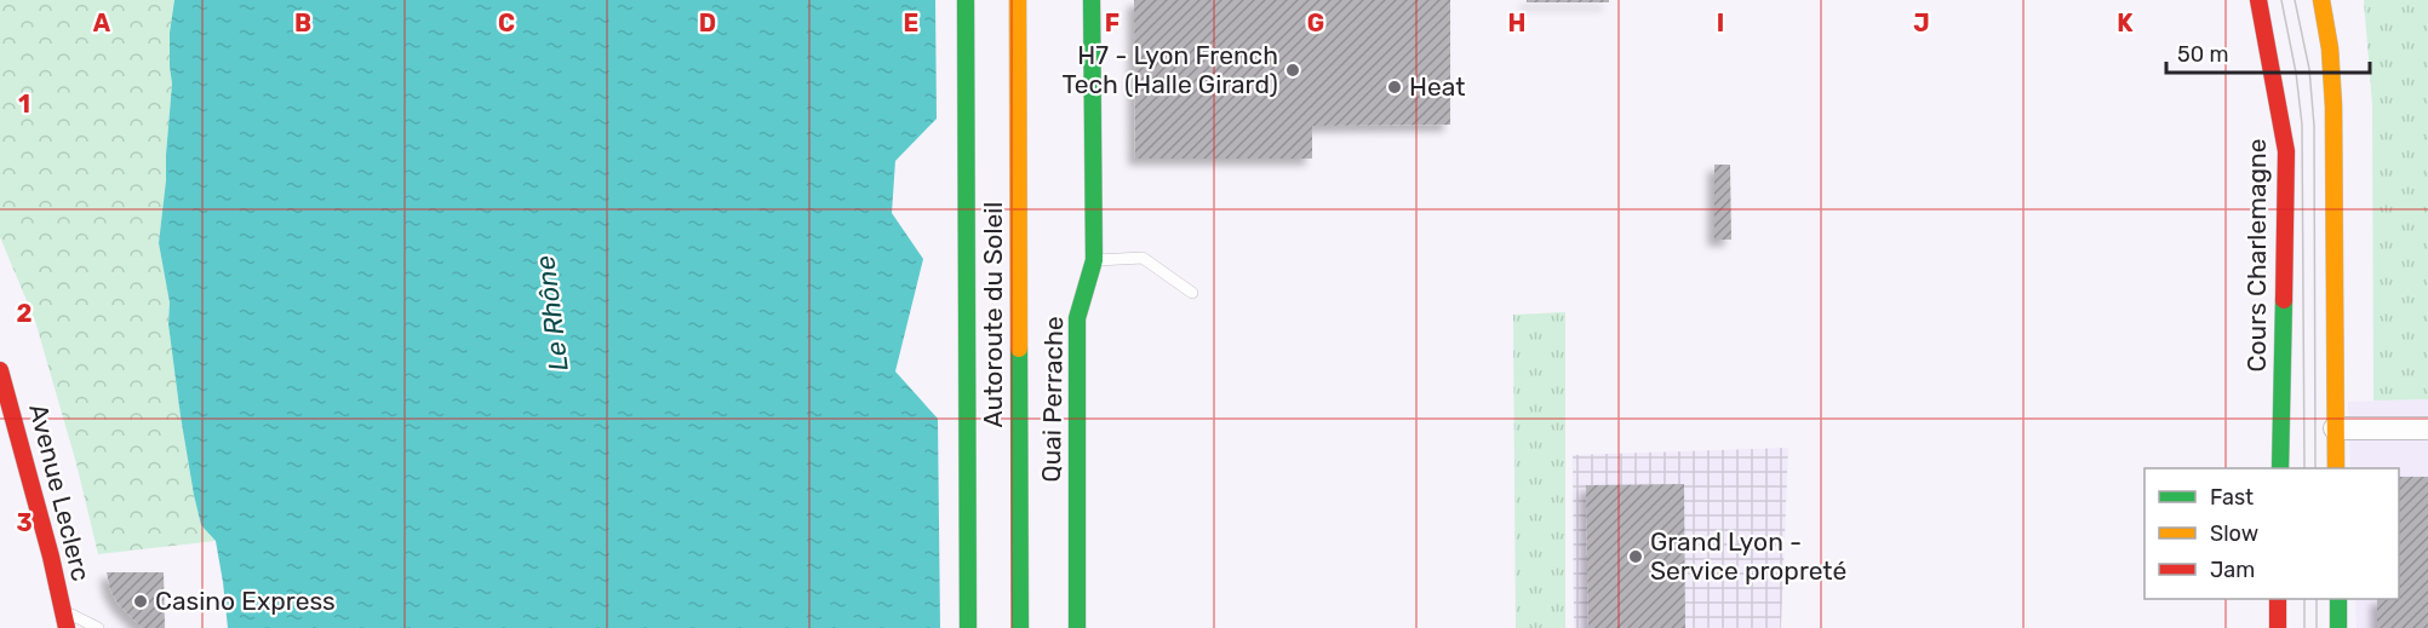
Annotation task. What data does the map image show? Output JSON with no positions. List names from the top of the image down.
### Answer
{
  "streets": {
    "main road": [
      "Cours Charlemagne",
      "Autoroute du Soleil",
      "Quai Perrache",
      "Avenue Leclerc"
    ]
  },
  "water": ["Le Rhône"],
  "places": [
    "H7 - Lyon French Tech (Halle Girard)",
    "Heat",
    "Grand Lyon - Service propreté",
    "Casino Express"
  ],
  "legend": ["Fast", "Slow", "Jam"],
  "scale_bar": "50 m",
  "grid": {
    "columns": [
      "A",
      "B",
      "C",
      "D",
      "E",
      "F",
      "G",
      "H",
      "I",
      "J",
      "K"
    ],
    "rows": ["1", "2", "3"]
  }
}
